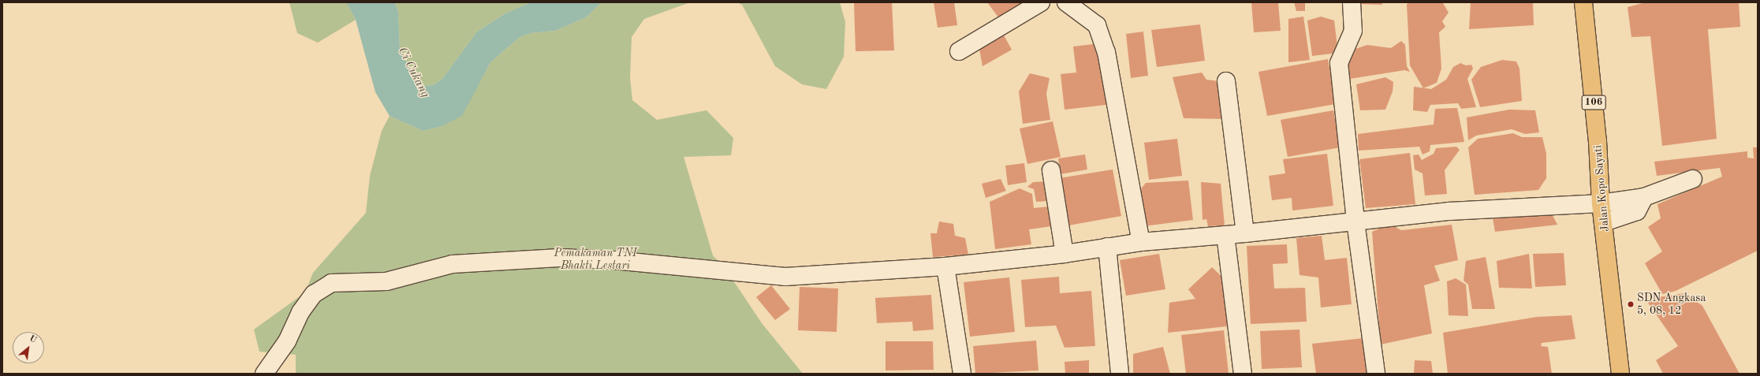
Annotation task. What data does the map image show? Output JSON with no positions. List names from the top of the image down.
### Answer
{
  "streets": {
    "main road": ["106", "Jalan Kopo Sayati"]
  },
  "water": ["Ci Cukang"],
  "parks": ["Pemakaman TNI Bhakti Lestari"],
  "places": ["SDN Angkasa 5, 08, 12"],
  "north": "top right"
}
